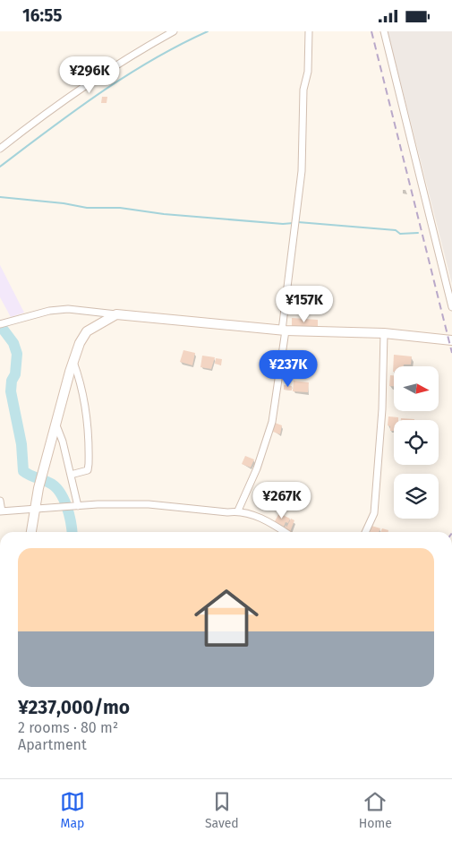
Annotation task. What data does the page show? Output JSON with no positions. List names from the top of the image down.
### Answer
{
  "north": "right",
  "page": {
    "status": "16:55",
    "price": [
      "¥296K",
      "¥157K",
      "¥237K",
      "¥267K"
    ],
    "list": [
      {
        "name": "¥237,000/mo",
        "note": "2 rooms · 80 m² · Apartment"
      }
    ],
    "tabs": ["Map", "Saved", "Home"]
  }
}
